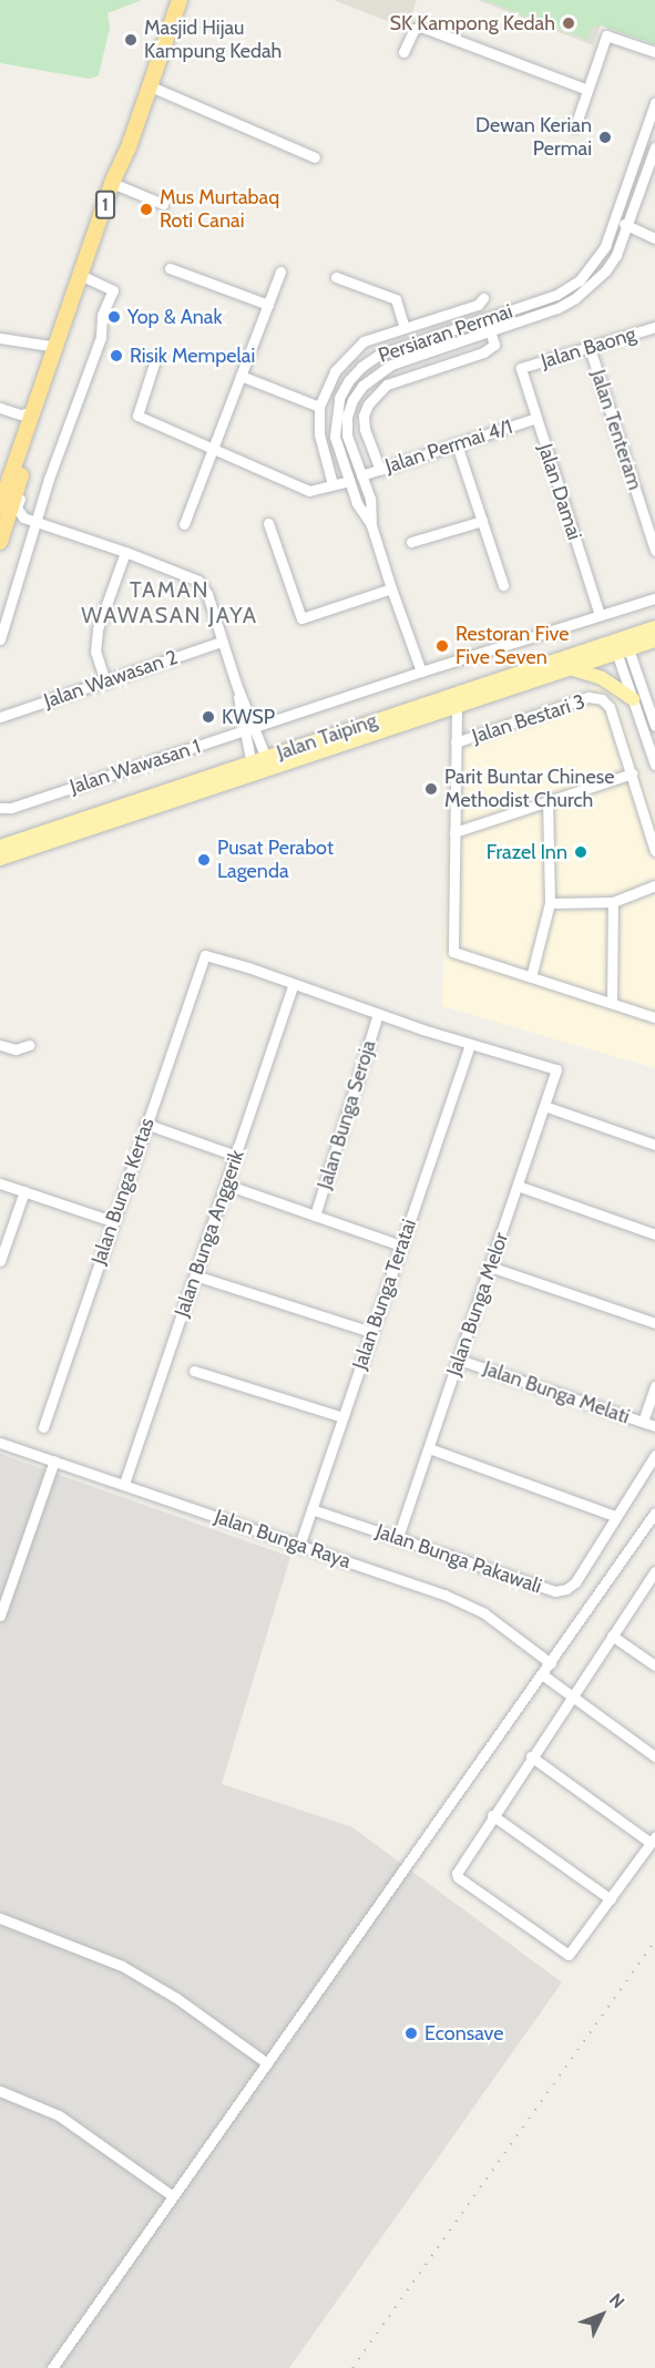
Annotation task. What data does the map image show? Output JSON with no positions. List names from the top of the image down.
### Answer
{
  "streets": {
    "highway": ["1"],
    "main road": ["Jalan Taiping"],
    "street": [
      "Persiaran Permai",
      "Jalan Baong",
      "Jalan Tenteram",
      "Jalan Permai 4/1",
      "Jalan Damai",
      "Jalan Wawasan 2",
      "Jalan Bestari 3",
      "Jalan Wawasan 1",
      "Jalan Bunga Seroja",
      "Jalan Bunga Kertas",
      "Jalan Bunga Anggerik",
      "Jalan Bunga Teratai",
      "Jalan Bunga Melor",
      "Jalan Bunga Melati",
      "Jalan Bunga Raya",
      "Jalan Bunga Pakawali"
    ]
  },
  "crossings": [
    ["Persiaran Permai", "Jalan Permai 4/1"],
    ["Jalan Baong", "Jalan Tenteram"],
    ["Jalan Baong", "Jalan Damai"],
    ["Jalan Permai 4/1", "Jalan Damai"],
    ["Jalan Damai", "Jalan Wawasan 1"],
    ["Jalan Bunga Kertas", "Jalan Bunga Anggerik"],
    ["Jalan Bunga Anggerik", "Jalan Bunga Raya"],
    ["Jalan Bunga Teratai", "Jalan Bunga Melor"],
    ["Jalan Bunga Teratai", "Jalan Bunga Raya"],
    ["Jalan Bunga Teratai", "Jalan Bunga Pakawali"],
    ["Jalan Bunga Melor", "Jalan Bunga Melati"],
    ["Jalan Bunga Melor", "Jalan Bunga Pakawali"]
  ],
  "districts": ["TAMAN WAWASAN JAYA"],
  "places": [
    "SK Kampong Kedah",
    "Masjid Hijau Kampung Kedah",
    "Dewan Kerian Permai",
    "Mus Murtabaq Roti Canai",
    "Yop & Anak",
    "Risik Mempelai",
    "Restoran Five Five Seven",
    "KWSP",
    "Parit Buntar Chinese Methodist Church",
    "Frazel Inn",
    "Pusat Perabot Lagenda",
    "Econsave"
  ],
  "north": "top right"
}
